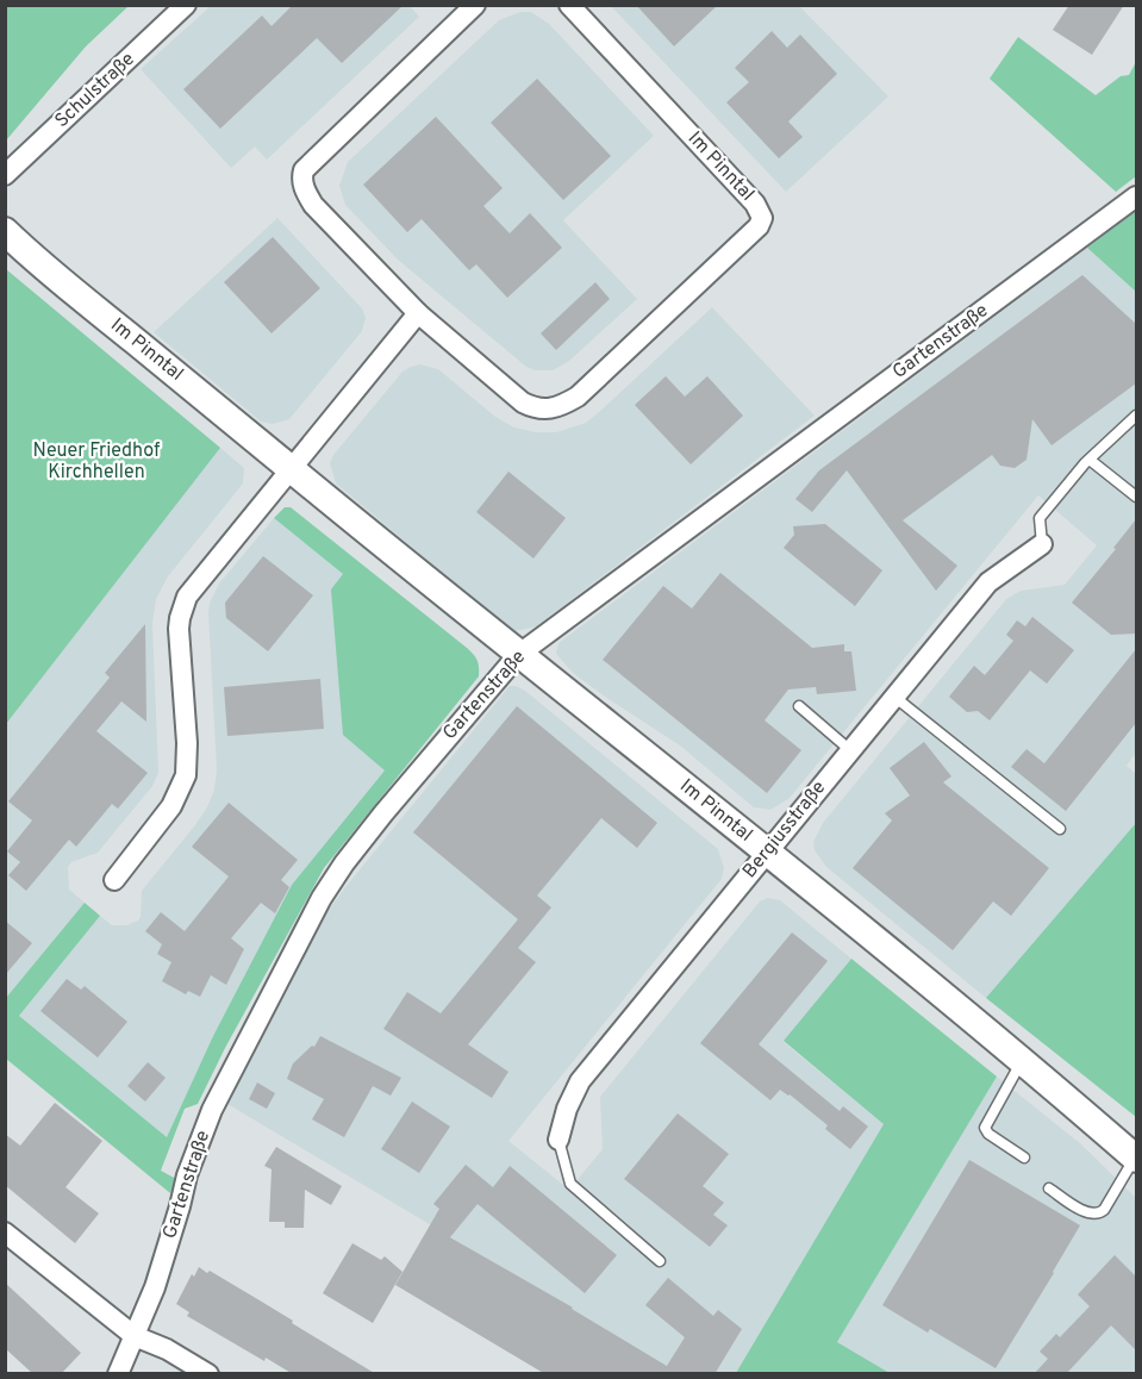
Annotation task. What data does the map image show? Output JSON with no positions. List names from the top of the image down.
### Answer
{
  "streets": {
    "main road": ["Im Pinntal"],
    "street": ["Schulstraße", "Gartenstraße", "Bergiusstraße"]
  },
  "crossings": [
    ["Im Pinntal", "Gartenstraße"],
    ["Im Pinntal", "Bergiusstraße"]
  ],
  "parks": ["Neuer Friedhof Kirchhellen"]
}
